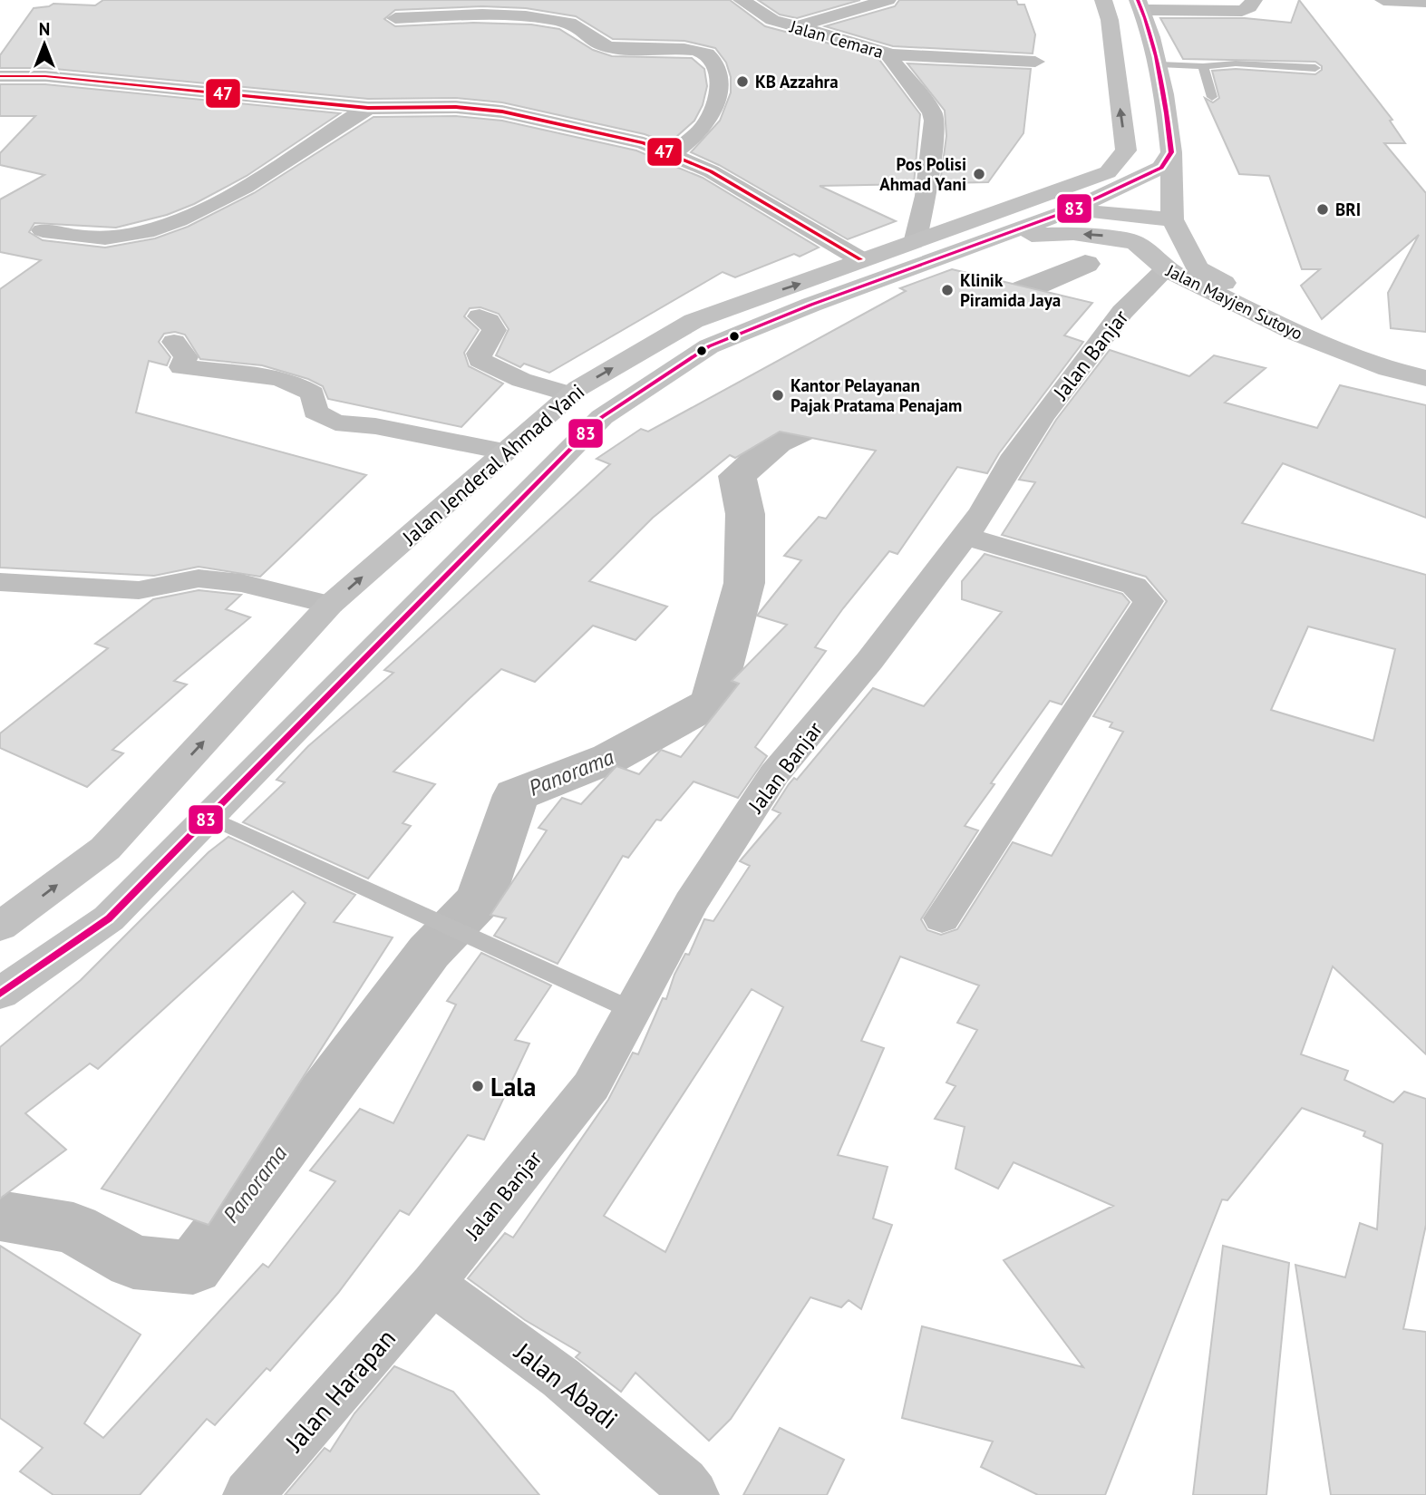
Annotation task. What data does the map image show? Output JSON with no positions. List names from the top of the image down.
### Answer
{
  "streets": {
    "main road": ["Jalan Mayjen Sutoyo", "Jalan Jenderal Ahmad Yani"],
    "street": [
      "Jalan Cemara",
      "Jalan Banjar",
      "Jalan Abadi",
      "Jalan Harapan"
    ]
  },
  "crossings": [
    ["Jalan Cemara", "Jalan Jenderal Ahmad Yani"],
    ["Jalan Mayjen Sutoyo", "Jalan Banjar"],
    ["Jalan Mayjen Sutoyo", "Jalan Jenderal Ahmad Yani"],
    ["Jalan Banjar", "Jalan Abadi"],
    ["Jalan Banjar", "Jalan Harapan"],
    ["Jalan Abadi", "Jalan Harapan"]
  ],
  "water": ["Panorama"],
  "places": [
    "KB Azzahra",
    "Pos Polisi Ahmad Yani",
    "BRI",
    "Klinik Piramida Jaya",
    "Kantor Pelayanan Pajak Pratama Penajam",
    "Lala"
  ],
  "lines": ["transit line 83", "transit line 47"],
  "north": "top"
}
